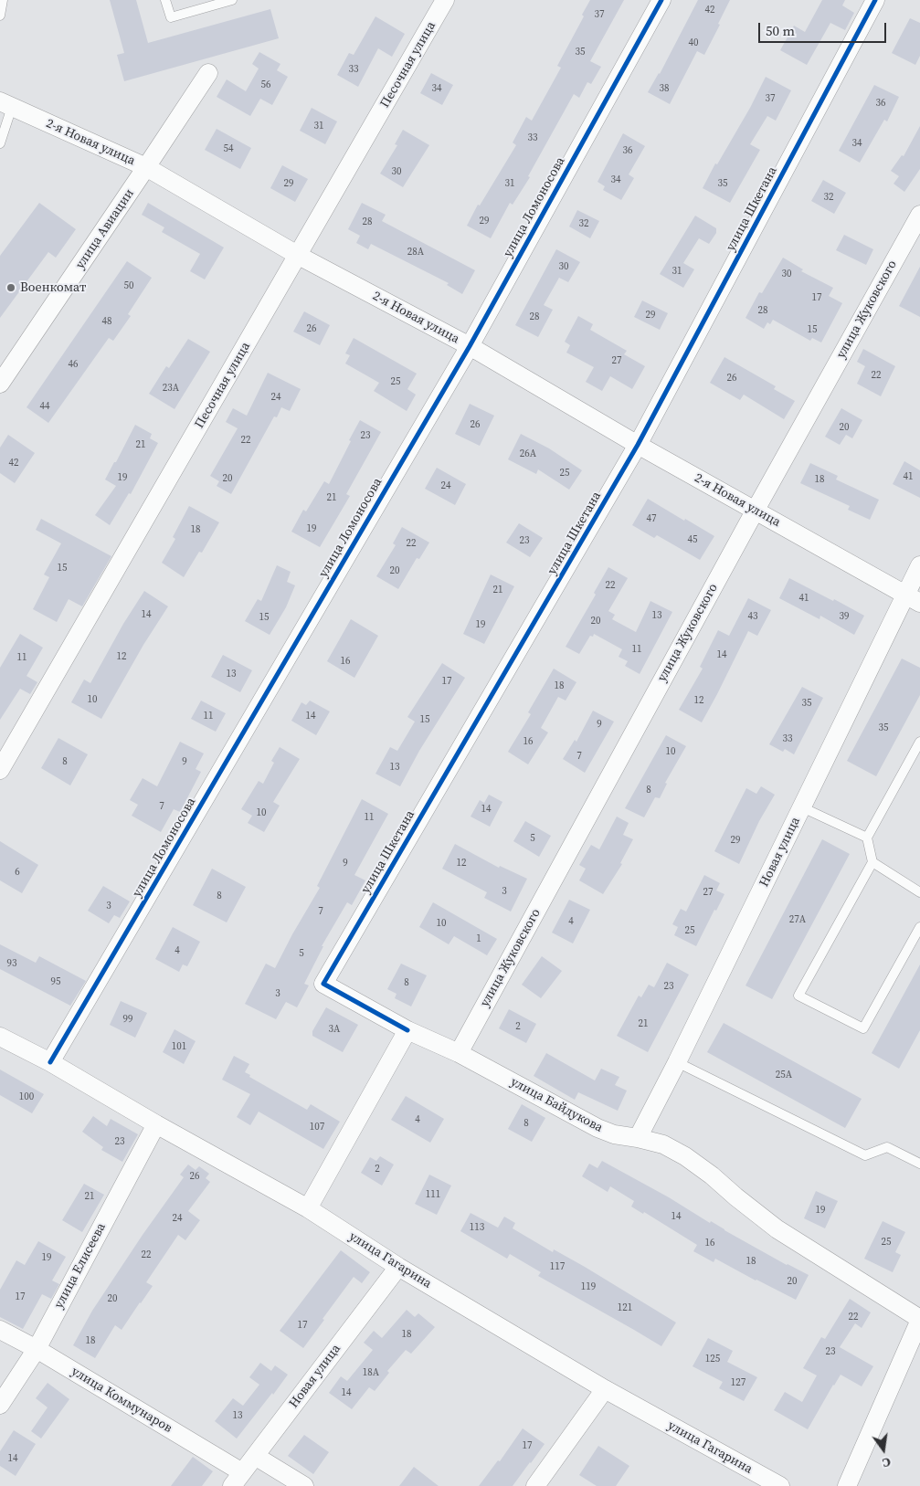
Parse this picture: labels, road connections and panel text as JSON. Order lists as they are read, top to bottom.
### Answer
{
  "streets": {
    "street": [
      "Песочная улица",
      "2-я Новая улица",
      "улица Ломоносова",
      "улица Шкетана",
      "улица Авиации",
      "улица Жуковского",
      "Новая улица",
      "улица Байдукова",
      "улица Гагарина",
      "улица Елисеева",
      "улица Коммунаров"
    ]
  },
  "crossings": [
    ["Песочная улица", "2-я Новая улица"],
    ["2-я Новая улица", "улица Ломоносова"],
    ["2-я Новая улица", "улица Шкетана"],
    ["2-я Новая улица", "улица Авиации"],
    ["2-я Новая улица", "улица Жуковского"],
    ["2-я Новая улица", "Новая улица"],
    ["улица Ломоносова", "улица Гагарина"],
    ["улица Шкетана", "улица Байдукова"],
    ["улица Жуковского", "улица Байдукова"],
    ["Новая улица", "улица Байдукова"],
    ["Новая улица", "улица Гагарина"],
    ["Новая улица", "улица Коммунаров"],
    ["улица Гагарина", "улица Елисеева"],
    ["улица Елисеева", "улица Коммунаров"]
  ],
  "places": ["Военкомат"],
  "house_numbers": [
    "42",
    "37",
    "40",
    "35",
    "33",
    "56",
    "34",
    "38",
    "37",
    "36",
    "31",
    "33",
    "34",
    "54",
    "36",
    "30",
    "34",
    "29",
    "31",
    "35",
    "32",
    "29",
    "28",
    "32",
    "28А",
    "30",
    "31",
    "30",
    "50",
    "17",
    "28",
    "29",
    "28",
    "48",
    "26",
    "15",
    "27",
    "46",
    "22",
    "26",
    "25",
    "23А",
    "24",
    "44",
    "26",
    "20",
    "23",
    "22",
    "21",
    "26А",
    "42",
    "25",
    "41",
    "19",
    "20",
    "18",
    "24",
    "21",
    "47",
    "19",
    "18",
    "45",
    "23",
    "22",
    "15",
    "20",
    "22",
    "21",
    "41",
    "14",
    "13",
    "43",
    "39",
    "15",
    "20",
    "19",
    "11",
    "14",
    "12",
    "11",
    "16",
    "13",
    "17",
    "18",
    "10",
    "12",
    "35",
    "11",
    "14",
    "15",
    "9",
    "35",
    "33",
    "16",
    "10",
    "7",
    "8",
    "9",
    "13",
    "8",
    "7",
    "14",
    "10",
    "11",
    "5",
    "29",
    "9",
    "12",
    "6",
    "3",
    "27",
    "8",
    "3",
    "7",
    "27А",
    "4",
    "10",
    "25",
    "1",
    "4",
    "5",
    "93",
    "95",
    "8",
    "23",
    "3",
    "99",
    "21",
    "2",
    "3А",
    "101",
    "25А",
    "100",
    "4",
    "8",
    "107",
    "23",
    "2",
    "26",
    "111",
    "21",
    "19",
    "14",
    "24",
    "113",
    "25",
    "16",
    "22",
    "19",
    "18",
    "117",
    "20",
    "119",
    "17",
    "20",
    "121",
    "22",
    "17",
    "18",
    "18",
    "23",
    "125",
    "18А",
    "127",
    "14",
    "13",
    "17",
    "14"
  ],
  "scale_bar": "50 m",
  "north": "bottom"
}
